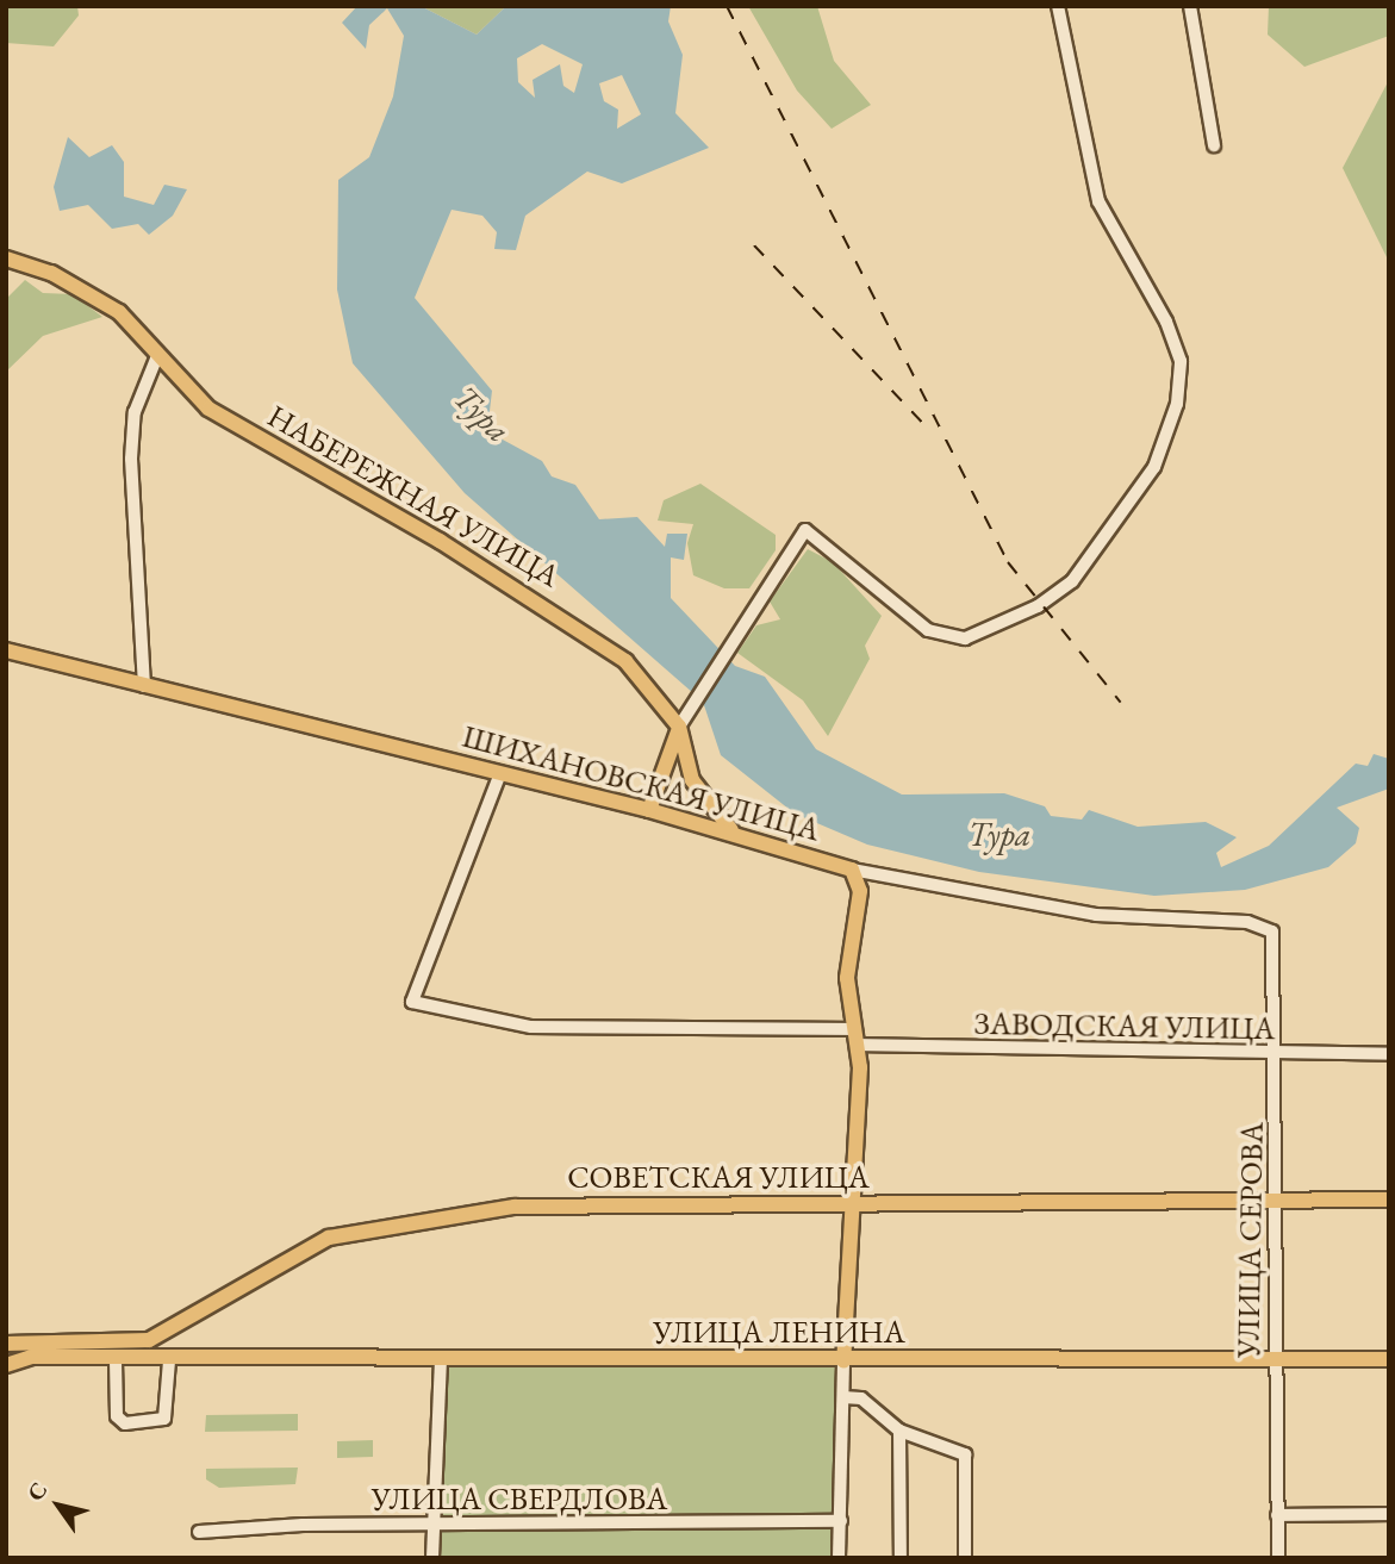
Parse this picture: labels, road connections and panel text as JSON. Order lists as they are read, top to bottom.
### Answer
{
  "streets": {
    "main road": [
      "НАБЕРЕЖНАЯ УЛИЦА",
      "ШИХАНОВСКАЯ УЛИЦА",
      "СОВЕТСКАЯ УЛИЦА",
      "УЛИЦА ЛЕНИНА"
    ],
    "street": ["ЗАВОДСКАЯ УЛИЦА", "УЛИЦА СЕРОВА", "УЛИЦА СВЕРДЛОВА"]
  },
  "crossings": [
    ["НАБЕРЕЖНАЯ УЛИЦА", "ШИХАНОВСКАЯ УЛИЦА"],
    ["ШИХАНОВСКАЯ УЛИЦА", "ЗАВОДСКАЯ УЛИЦА"],
    ["ШИХАНОВСКАЯ УЛИЦА", "УЛИЦА СЕРОВА"],
    ["ЗАВОДСКАЯ УЛИЦА", "УЛИЦА СЕРОВА"],
    ["СОВЕТСКАЯ УЛИЦА", "УЛИЦА СЕРОВА"],
    ["УЛИЦА СЕРОВА", "УЛИЦА ЛЕНИНА"]
  ],
  "water": ["Тура"],
  "north": "top left"
}
